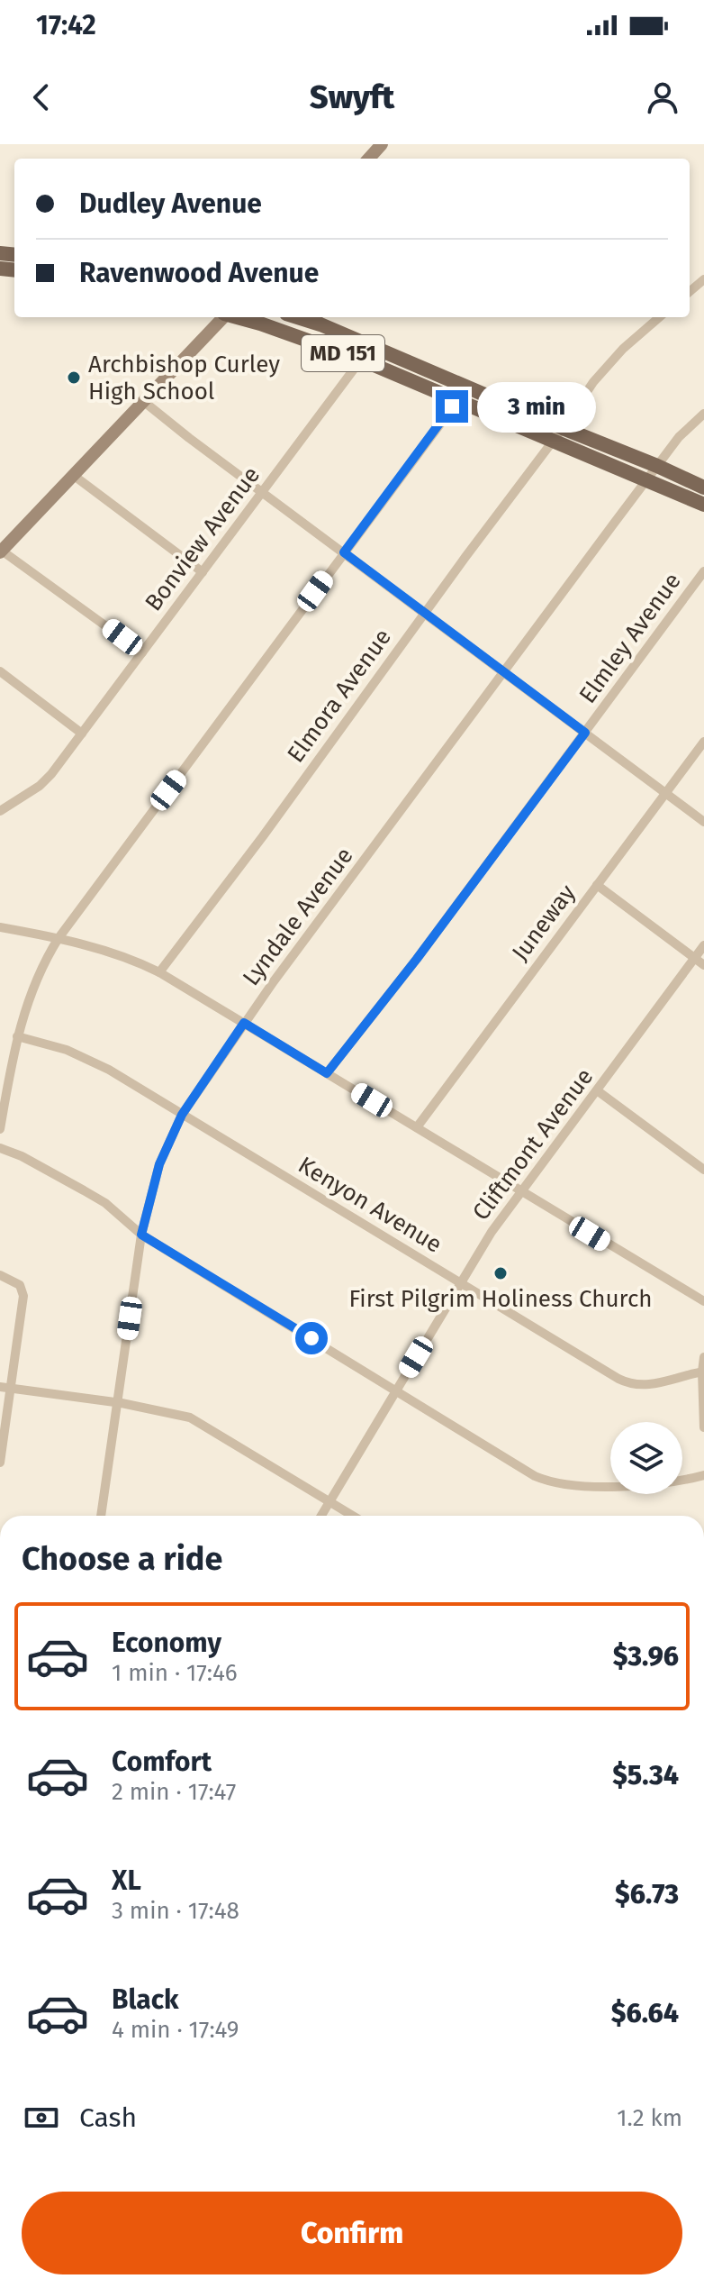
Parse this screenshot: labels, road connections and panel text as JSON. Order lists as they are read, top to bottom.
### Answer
{
  "streets": {
    "main road": ["MD 151"],
    "street": [
      "Bonview Avenue",
      "Elmley Avenue",
      "Elmora Avenue",
      "Lyndale Avenue",
      "Juneway",
      "Cliftmont Avenue",
      "Kenyon Avenue"
    ]
  },
  "crossings": [
    ["MD 151", "Bonview Avenue"],
    ["MD 151", "Elmora Avenue"],
    ["MD 151", "Lyndale Avenue"],
    ["Lyndale Avenue", "Kenyon Avenue"],
    ["Cliftmont Avenue", "Kenyon Avenue"]
  ],
  "places": ["Archbishop Curley High School", "First Pilgrim Holiness Church"],
  "page": {
    "status": "17:42",
    "header": "Swyft",
    "banner": ["Dudley Avenue", "Ravenwood Avenue"],
    "bubble": "3 min",
    "heading": "Choose a ride",
    "list": [
      {
        "name": "Economy",
        "note": "1 min · 17:46",
        "value": "$3.96"
      },
      {
        "name": "Comfort",
        "note": "2 min · 17:47",
        "value": "$5.34"
      },
      {
        "name": "XL",
        "note": "3 min · 17:48",
        "value": "$6.73"
      },
      {
        "name": "Black",
        "note": "4 min · 17:49",
        "value": "$6.64"
      }
    ],
    "pay": ["Cash", "1.2 km"],
    "buttons": "Confirm"
  }
}
